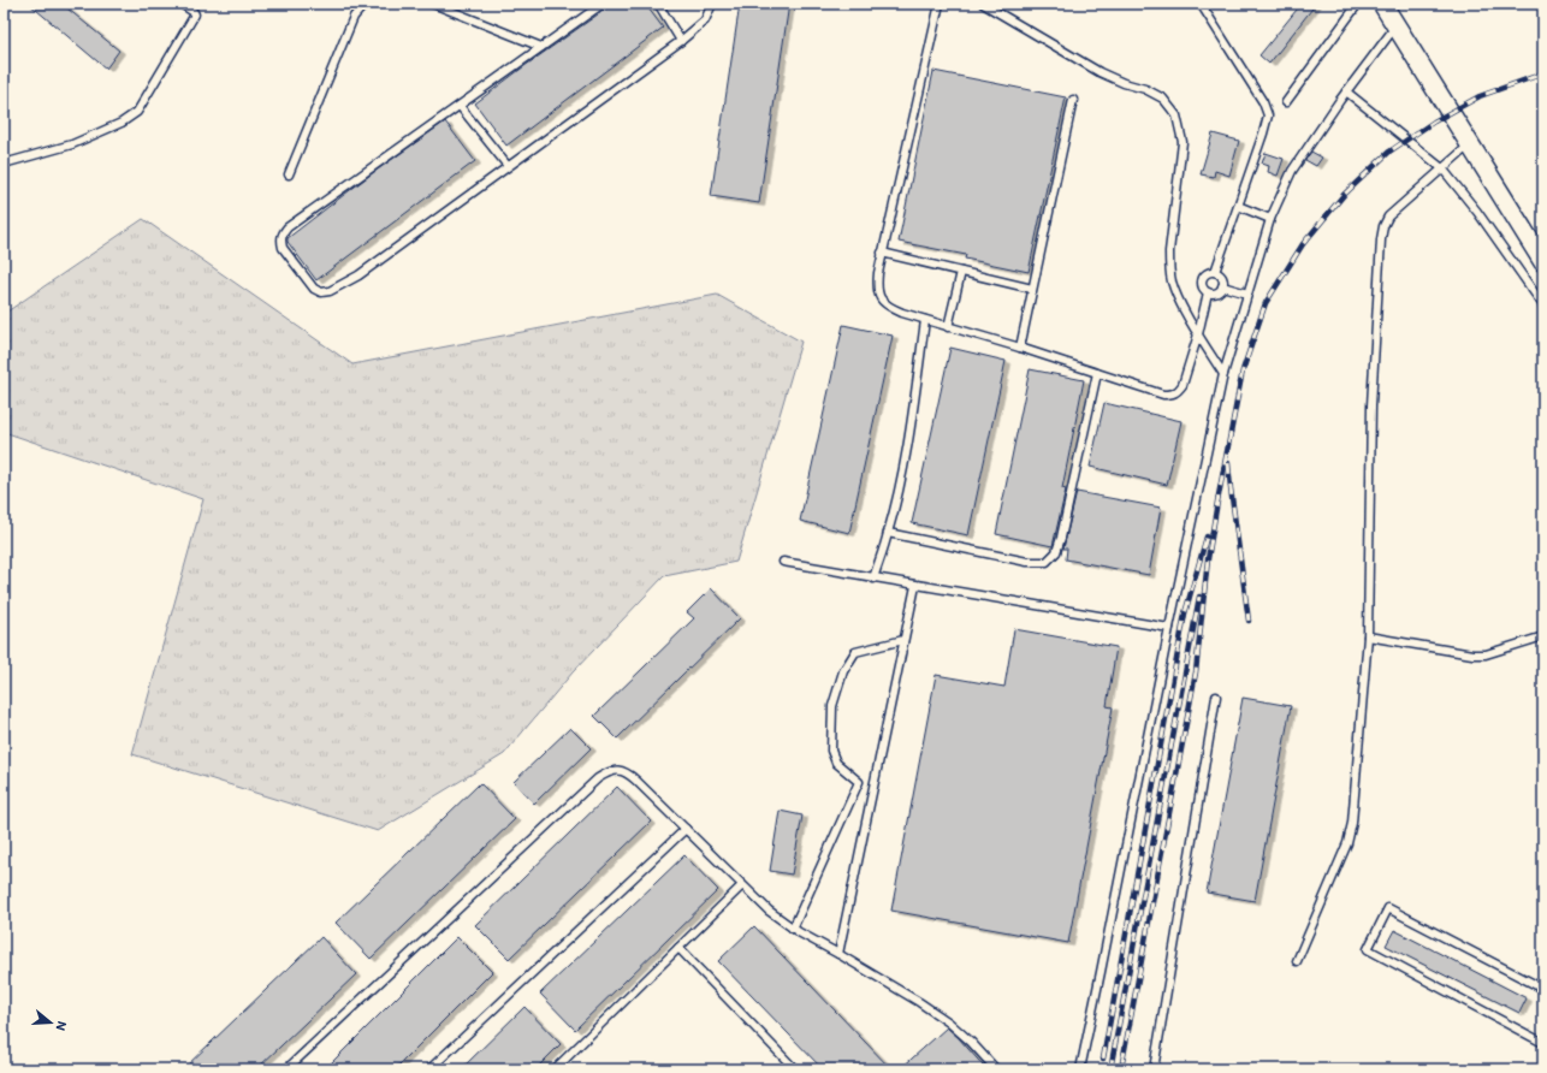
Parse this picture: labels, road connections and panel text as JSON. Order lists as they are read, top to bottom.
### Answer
{
  "north": "right"
}
